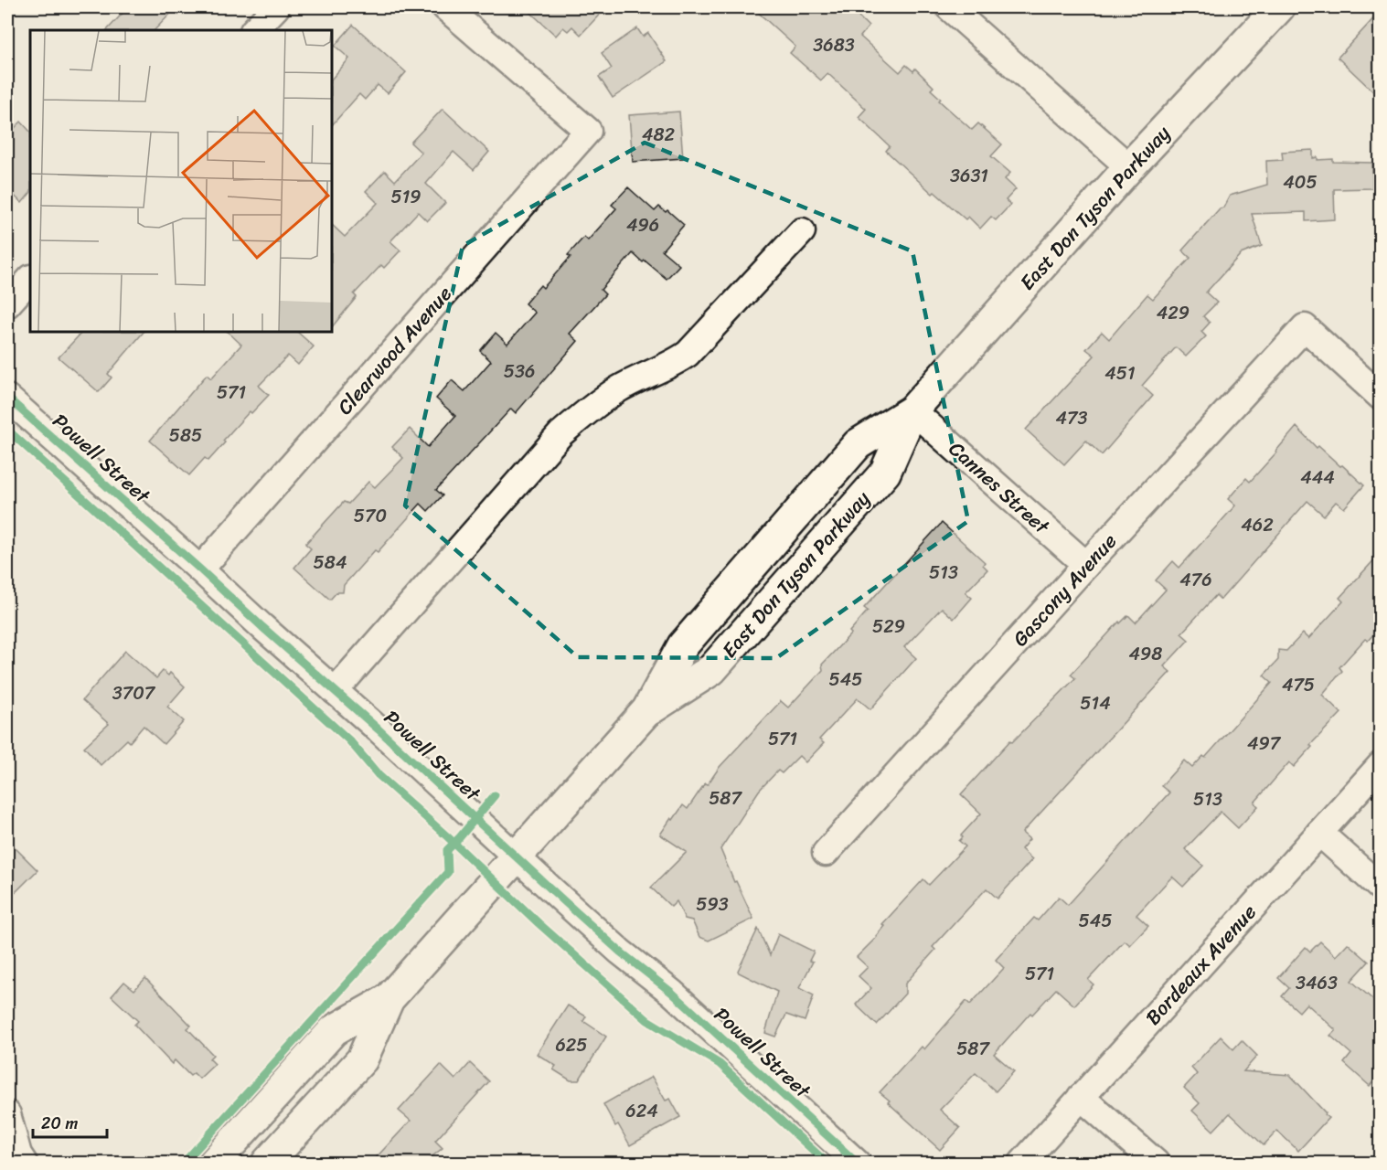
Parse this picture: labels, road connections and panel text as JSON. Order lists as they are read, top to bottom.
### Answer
{
  "streets": {
    "main road": ["East Don Tyson Parkway"],
    "street": [
      "Clearwood Avenue",
      "Powell Street",
      "Cannes Street",
      "Gascony Avenue",
      "Bordeaux Avenue"
    ]
  },
  "crossings": [
    ["East Don Tyson Parkway", "Powell Street"],
    ["East Don Tyson Parkway", "Cannes Street"],
    ["Clearwood Avenue", "Powell Street"],
    ["Cannes Street", "Gascony Avenue"]
  ],
  "house_numbers": [
    "3683",
    "482",
    "3631",
    "405",
    "519",
    "496",
    "429",
    "536",
    "451",
    "571",
    "473",
    "585",
    "444",
    "570",
    "462",
    "584",
    "513",
    "476",
    "529",
    "498",
    "545",
    "475",
    "3707",
    "514",
    "571",
    "497",
    "587",
    "513",
    "593",
    "545",
    "571",
    "3463",
    "625",
    "587",
    "624"
  ],
  "scale_bar": "20 m"
}
